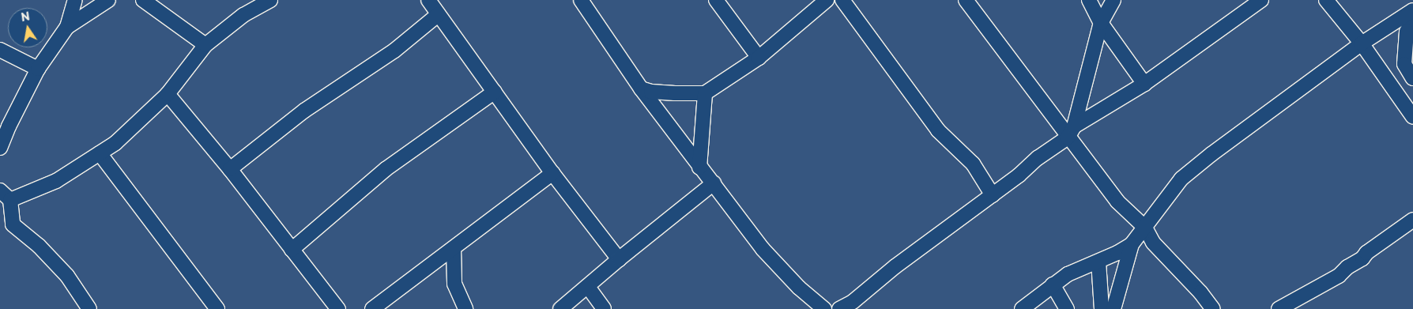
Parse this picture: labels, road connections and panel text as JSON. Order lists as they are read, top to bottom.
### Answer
{
  "north": "top"
}
